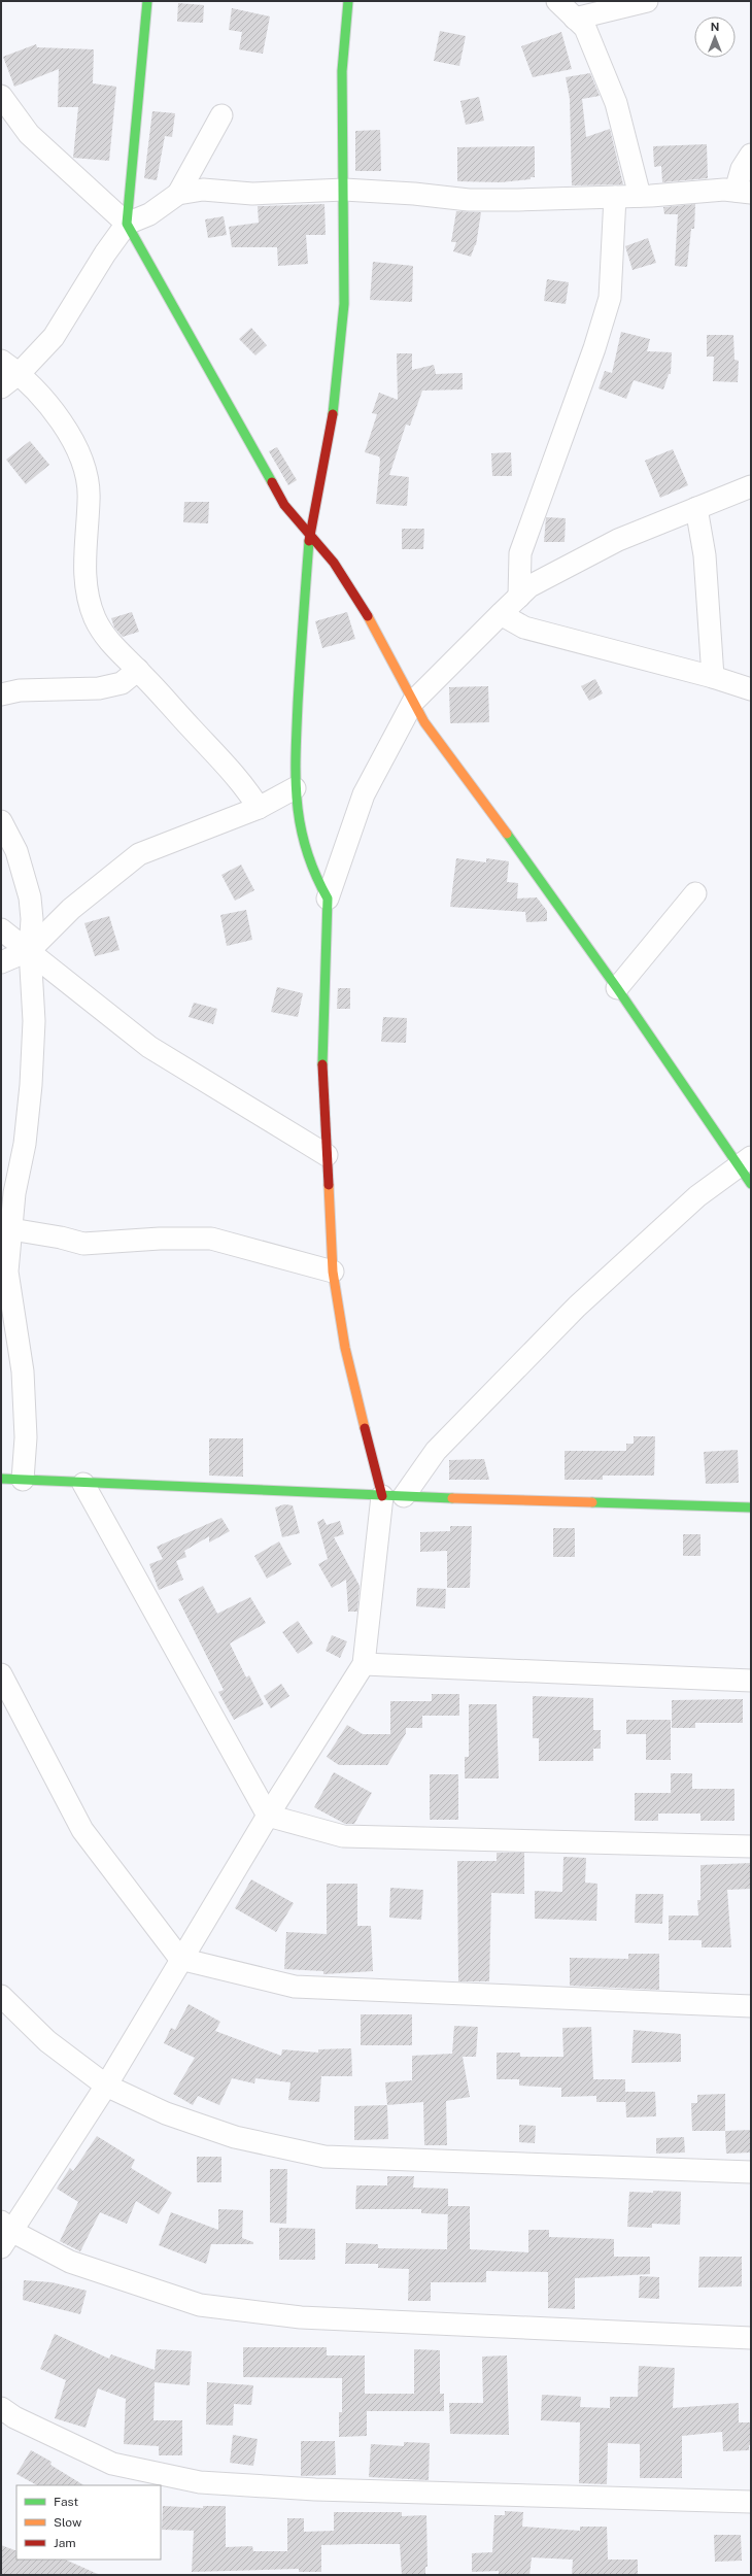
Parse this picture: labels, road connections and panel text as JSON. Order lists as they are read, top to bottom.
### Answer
{
  "legend": ["Fast", "Slow", "Jam"],
  "north": "top"
}
